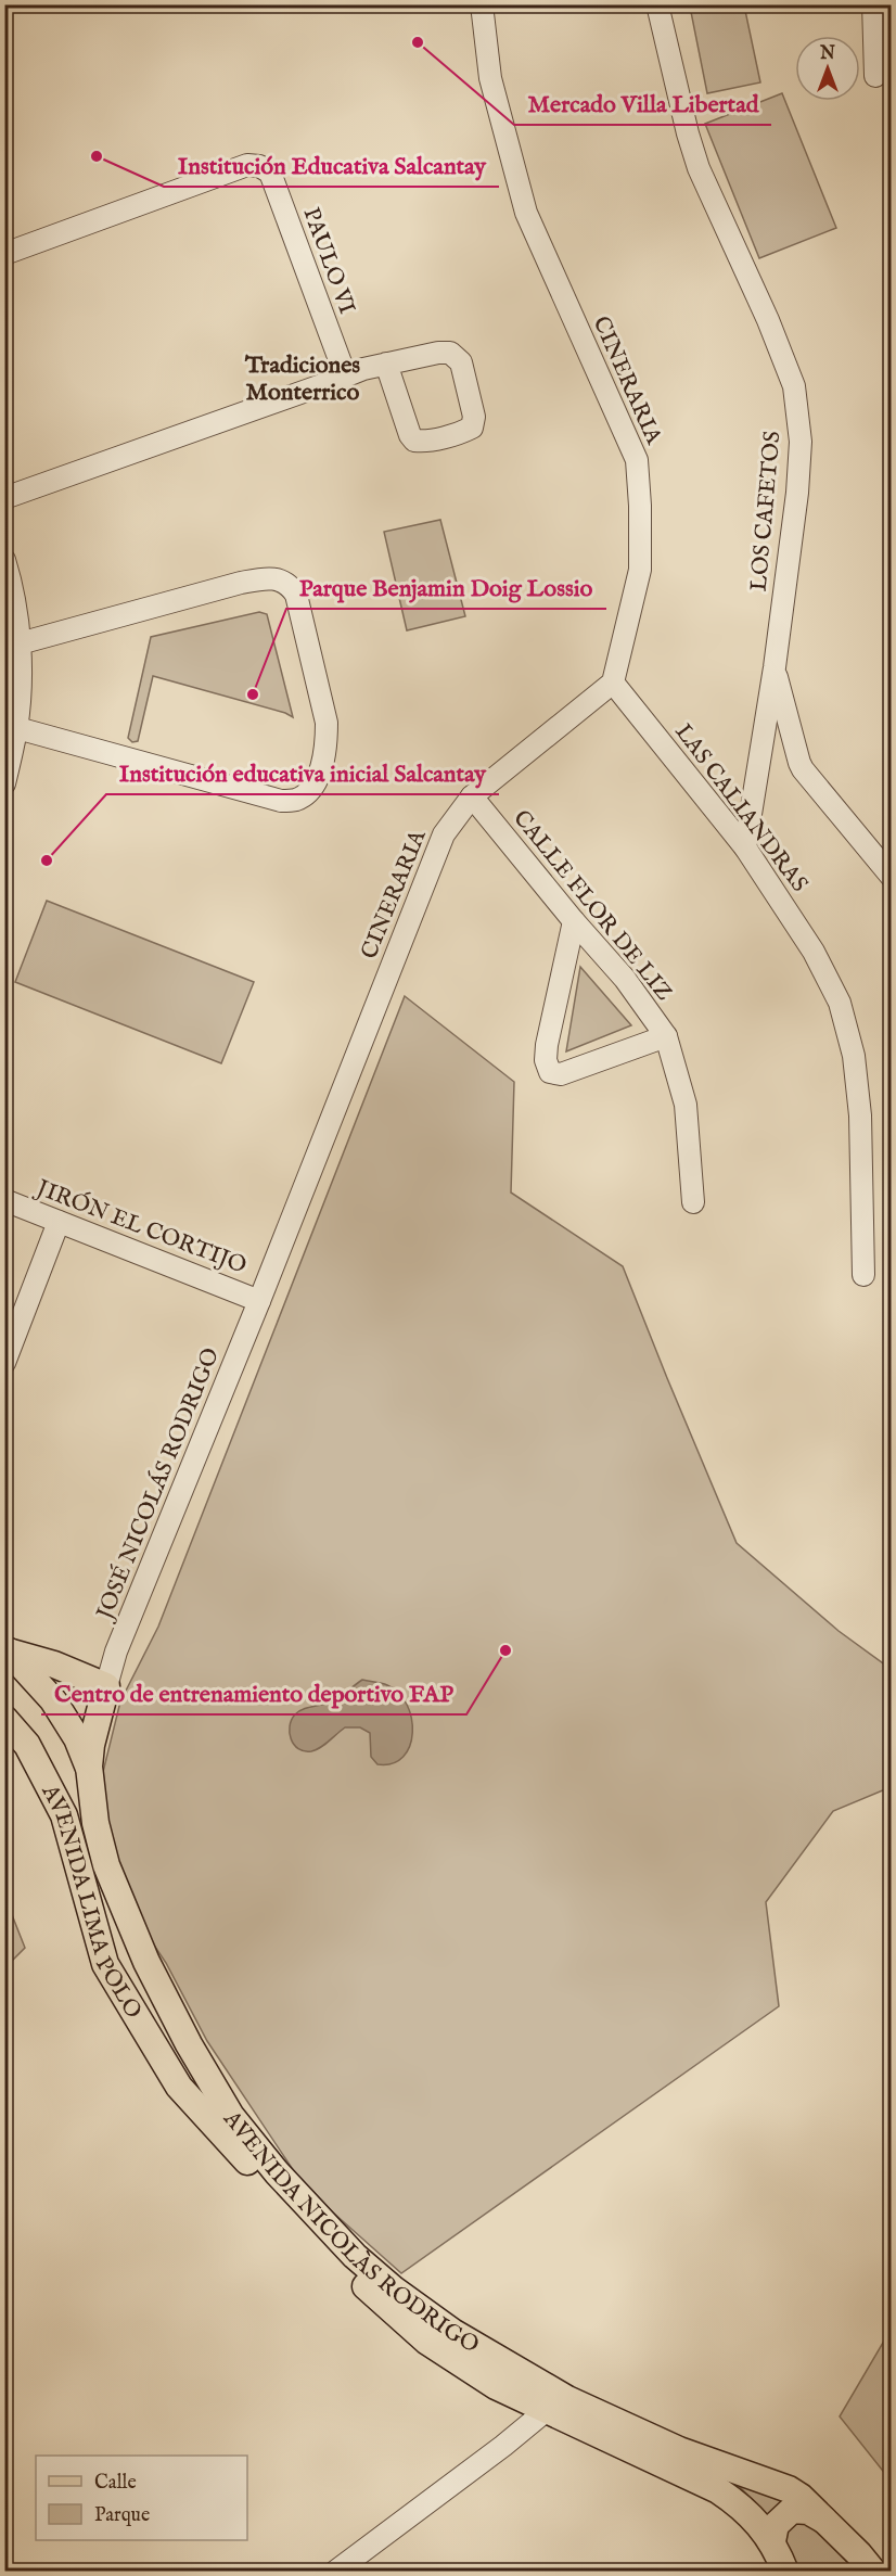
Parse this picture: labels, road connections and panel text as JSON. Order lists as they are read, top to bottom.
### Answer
{
  "streets": {
    "main road": ["AVENIDA LIMA POLO", "AVENIDA NICOLÀS RODRIGO"],
    "street": [
      "PAULO VI",
      "CINERARIA",
      "LOS CAFETOS",
      "LAS CALIANDRAS",
      "CALLE FLOR DE LIZ",
      "JIRÓN EL CORTIJO",
      "JOSÉ NICOLÁS RODRIGO"
    ]
  },
  "crossings": [
    ["CINERARIA", "LAS CALIANDRAS"],
    ["CINERARIA", "CALLE FLOR DE LIZ"],
    ["CINERARIA", "JIRÓN EL CORTIJO"],
    ["CINERARIA", "JOSÉ NICOLÁS RODRIGO"],
    ["LOS CAFETOS", "LAS CALIANDRAS"],
    ["JIRÓN EL CORTIJO", "JOSÉ NICOLÁS RODRIGO"],
    ["JOSÉ NICOLÁS RODRIGO", "AVENIDA LIMA POLO"],
    ["JOSÉ NICOLÁS RODRIGO", "AVENIDA NICOLÀS RODRIGO"],
    ["AVENIDA LIMA POLO", "AVENIDA NICOLÀS RODRIGO"]
  ],
  "districts": ["Tradiciones Monterrico"],
  "places": [
    "Mercado Villa Libertad",
    "Institución Educativa Salcantay",
    "Parque Benjamin Doig Lossio",
    "Institución educativa inicial Salcantay",
    "Centro de entrenamiento deportivo FAP"
  ],
  "legend": ["Calle", "Parque"],
  "north": "top"
}
